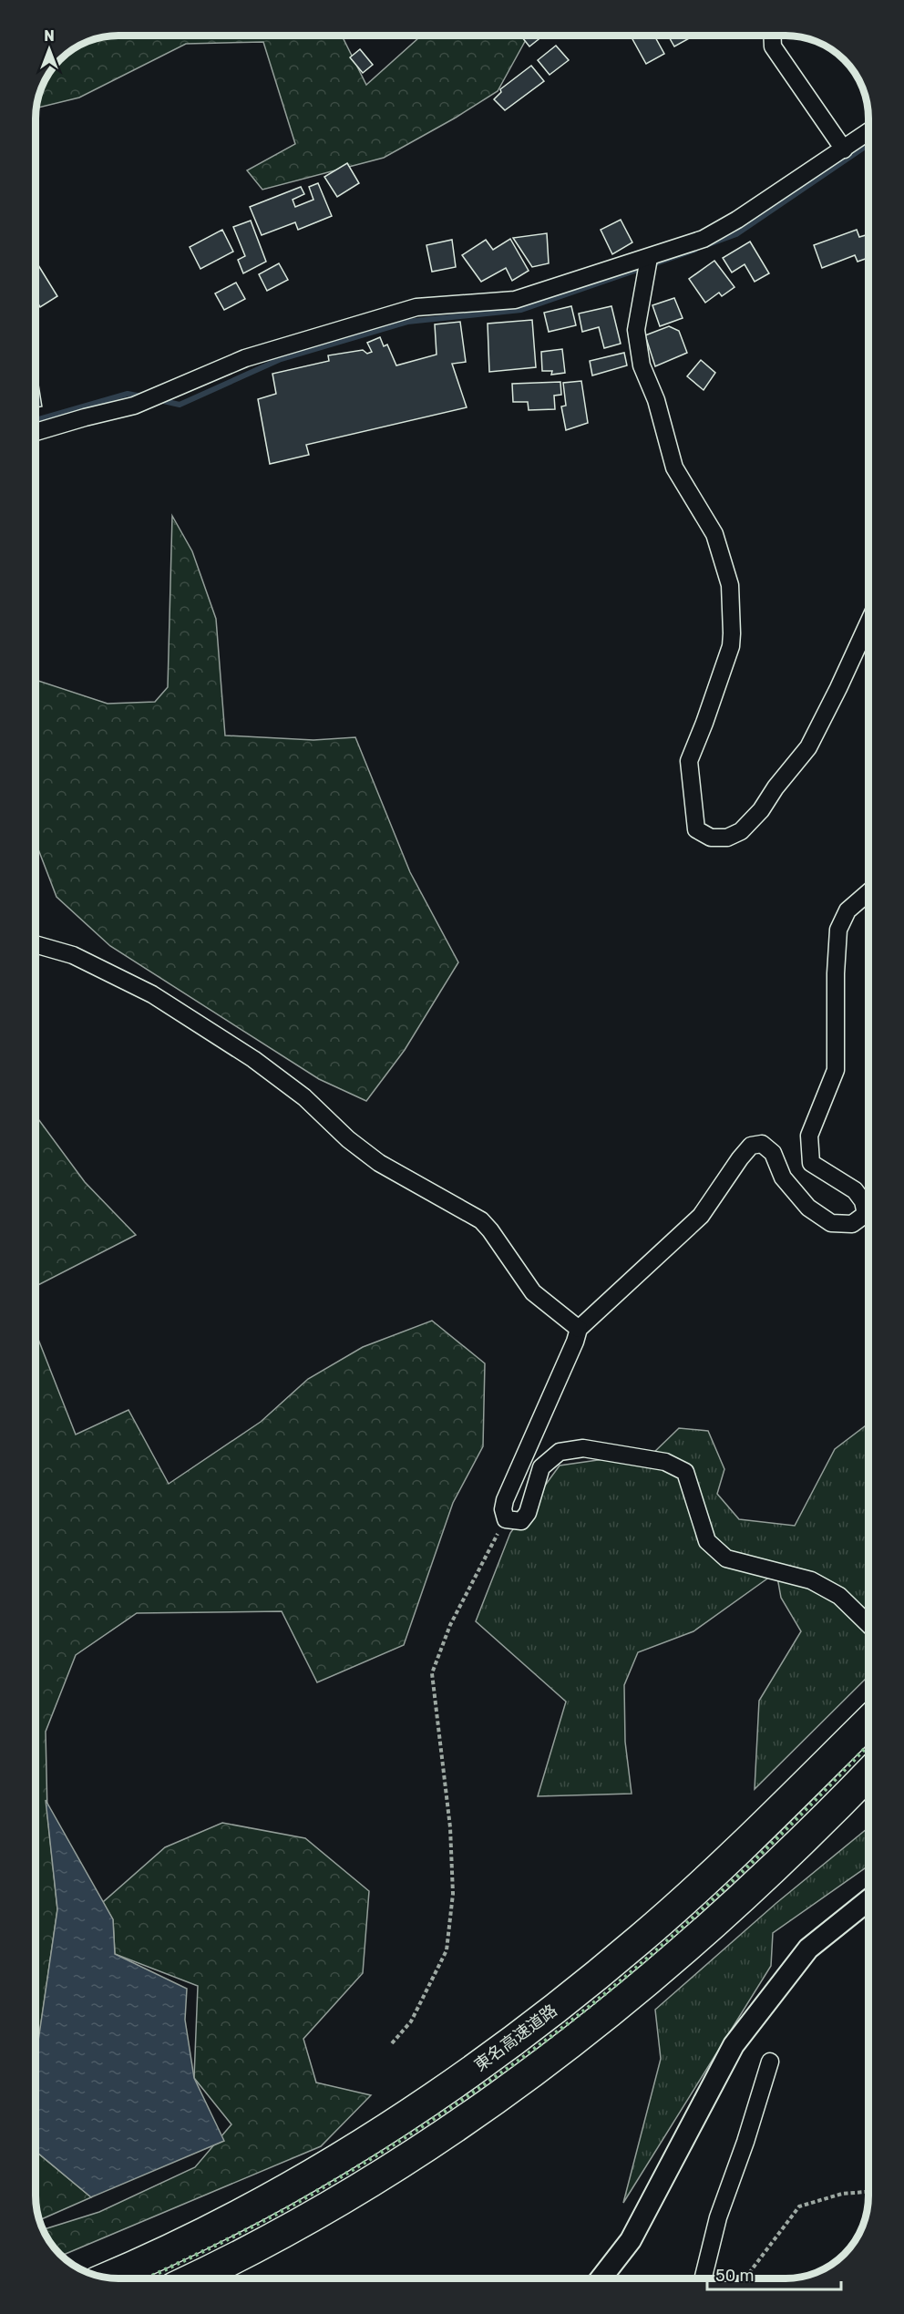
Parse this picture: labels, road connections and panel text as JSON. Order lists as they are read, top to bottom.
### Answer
{
  "streets": {
    "highway": ["東名高速道路"]
  },
  "scale_bar": "50 m",
  "north": "top"
}
